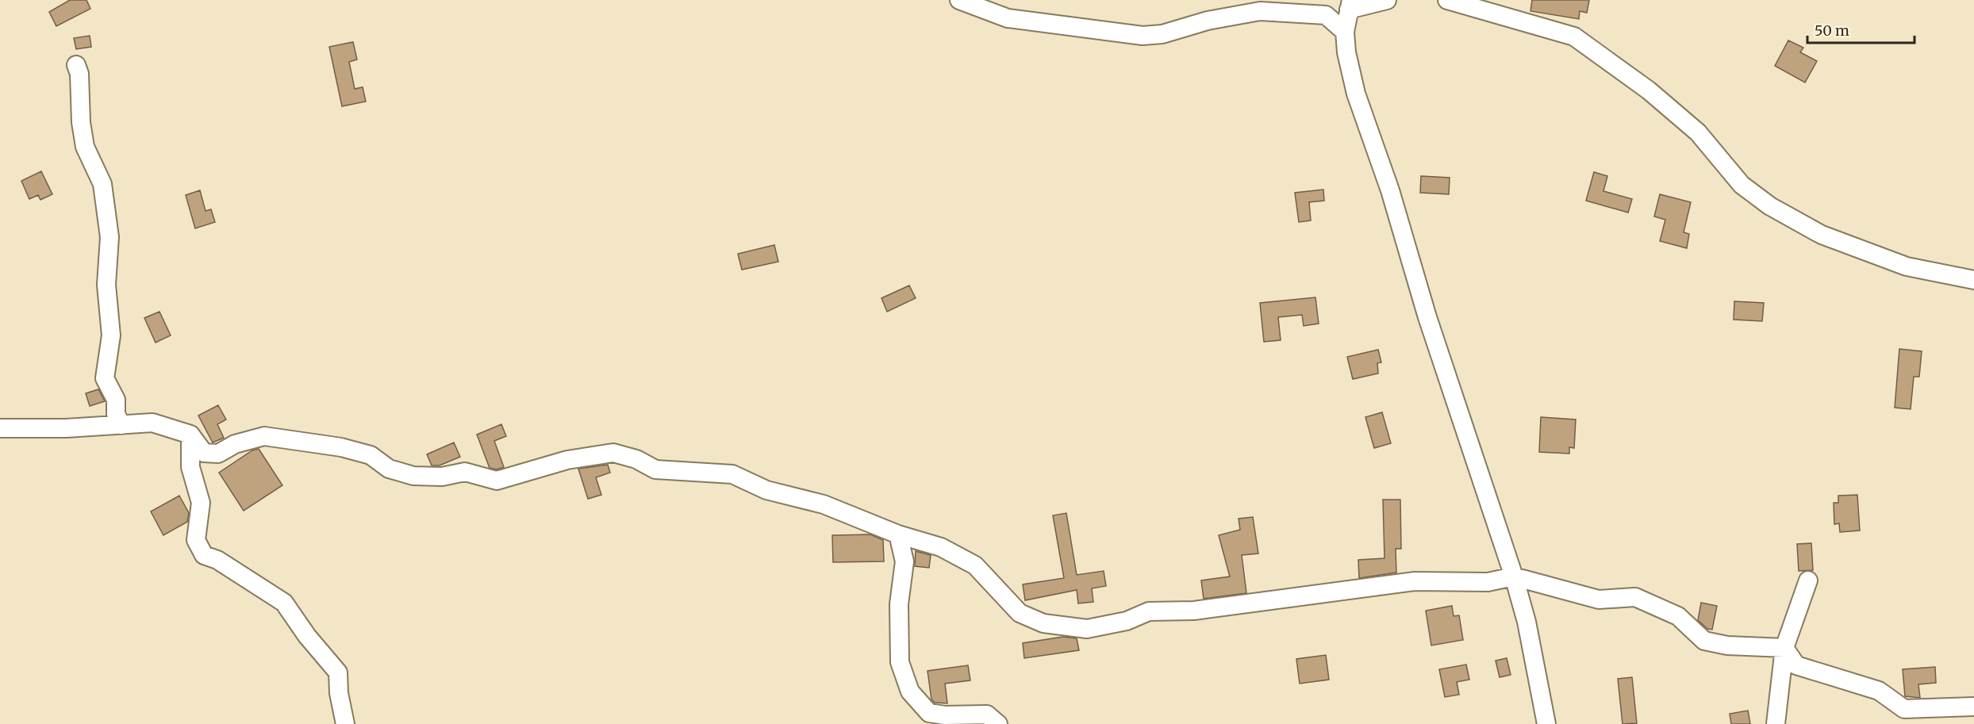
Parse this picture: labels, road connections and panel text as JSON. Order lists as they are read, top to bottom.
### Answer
{
  "scale_bar": "50 m"
}
